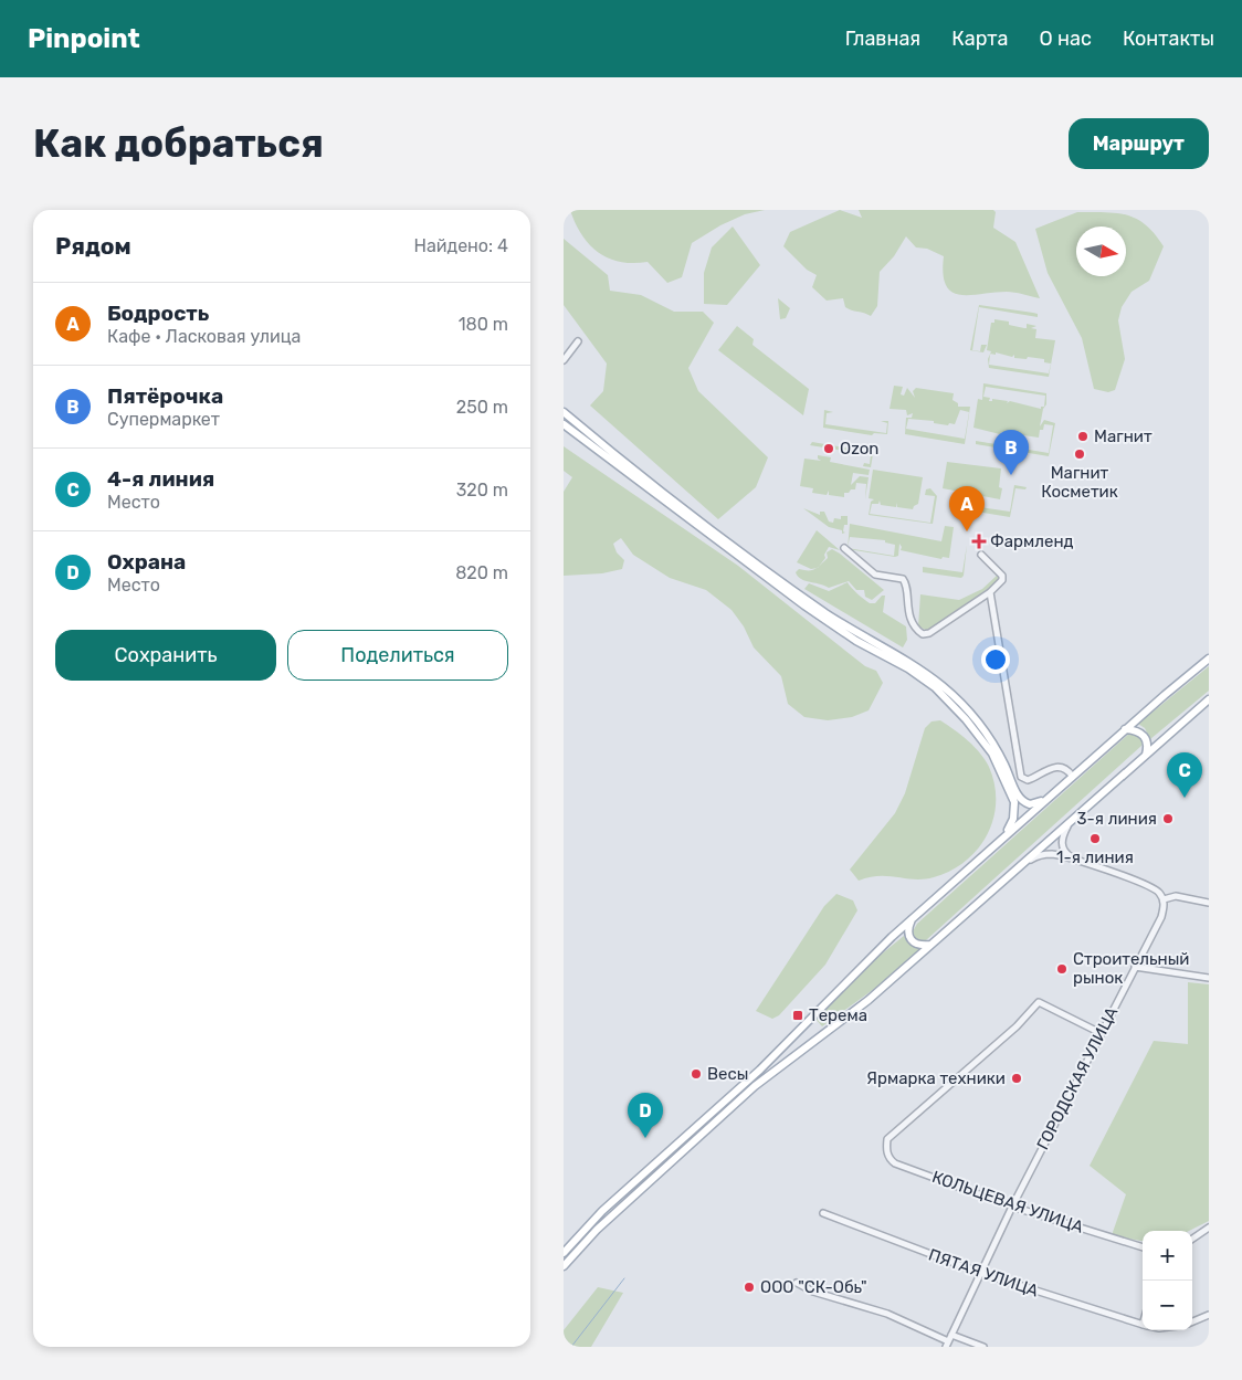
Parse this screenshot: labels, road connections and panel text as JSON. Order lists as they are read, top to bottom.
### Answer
{
  "streets": {
    "street": ["ГОРОДСКАЯ УЛИЦА", "КОЛЬЦЕВАЯ УЛИЦА", "ПЯТАЯ УЛИЦА"]
  },
  "crossings": [
    ["ГОРОДСКАЯ УЛИЦА", "КОЛЬЦЕВАЯ УЛИЦА"],
    ["ГОРОДСКАЯ УЛИЦА", "ПЯТАЯ УЛИЦА"]
  ],
  "places": {
    "other": [
      "Магнит",
      "Ozon",
      "Магнит Косметик",
      "3-я линия",
      "1-я линия",
      "Строительный рынок",
      "Весы",
      "Ярмарка техники",
      "ООО \"СК-Обь\""
    ],
    "health": ["Фармленд"],
    "transit": ["Терема"]
  },
  "north": "right",
  "page": {
    "header": "Pinpoint",
    "nav": [
      "Главная",
      "Карта",
      "О нас",
      "Контакты"
    ],
    "buttons": [
      "Маршрут",
      ["Сохранить", "Поделиться"]
    ],
    "title": "Как добраться",
    "heading": ["Рядом", "Найдено: 4"],
    "list": [
      {
        "mark": "A",
        "name": "Бодрость",
        "note": "Кафе · Ласковая улица",
        "value": "180 m"
      },
      {
        "mark": "B",
        "name": "Пятёрочка",
        "note": "Супермаркет",
        "value": "250 m"
      },
      {
        "mark": "C",
        "name": "4-я линия",
        "note": "Место",
        "value": "320 m"
      },
      {
        "mark": "D",
        "name": "Охрана",
        "note": "Место",
        "value": "820 m"
      }
    ],
    "pins": [
      "B",
      "A",
      "C",
      "D"
    ],
    "map_buttons": ["+", "−"]
  }
}
